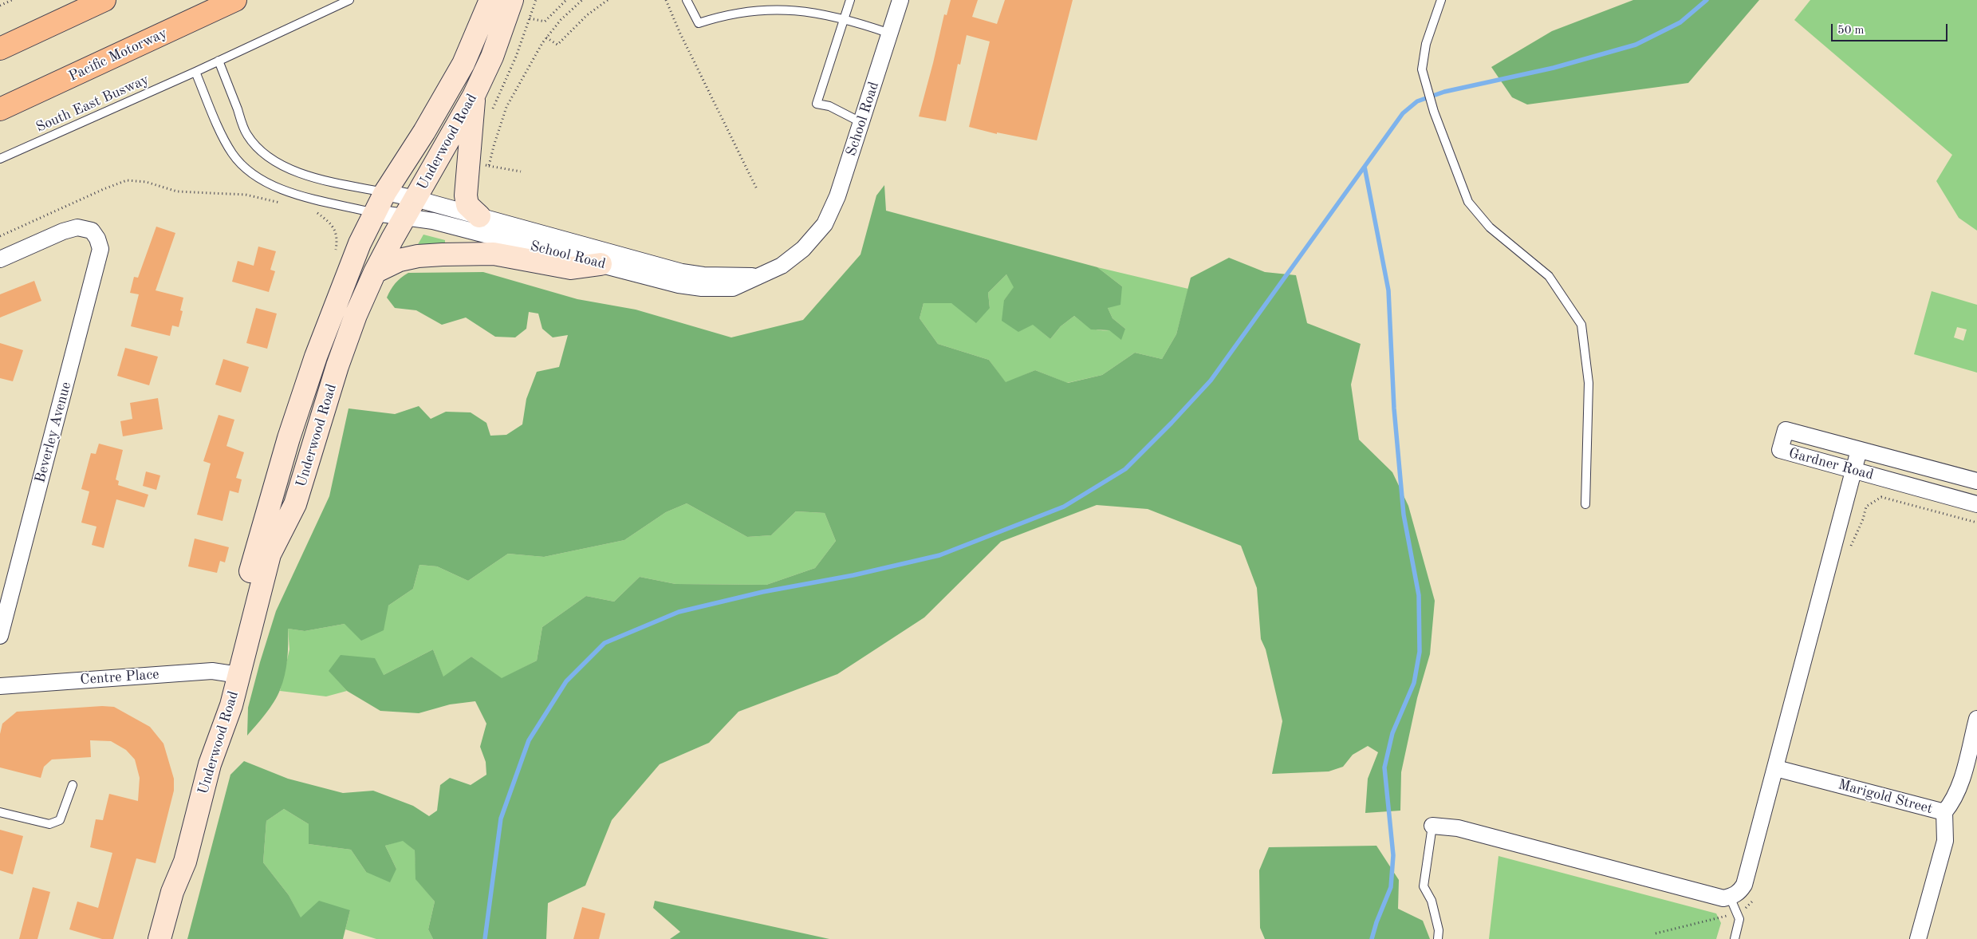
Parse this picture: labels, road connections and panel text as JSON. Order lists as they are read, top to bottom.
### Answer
{
  "streets": {
    "highway": ["Pacific Motorway"],
    "main road": ["Underwood Road"],
    "street": [
      "School Road",
      "Beverley Avenue",
      "Gardner Road",
      "Centre Place",
      "Marigold Street"
    ],
    "lane": ["South East Busway"]
  },
  "crossings": [
    ["School Road", "Underwood Road"],
    ["Underwood Road", "Centre Place"]
  ],
  "scale_bar": "50 m"
}
